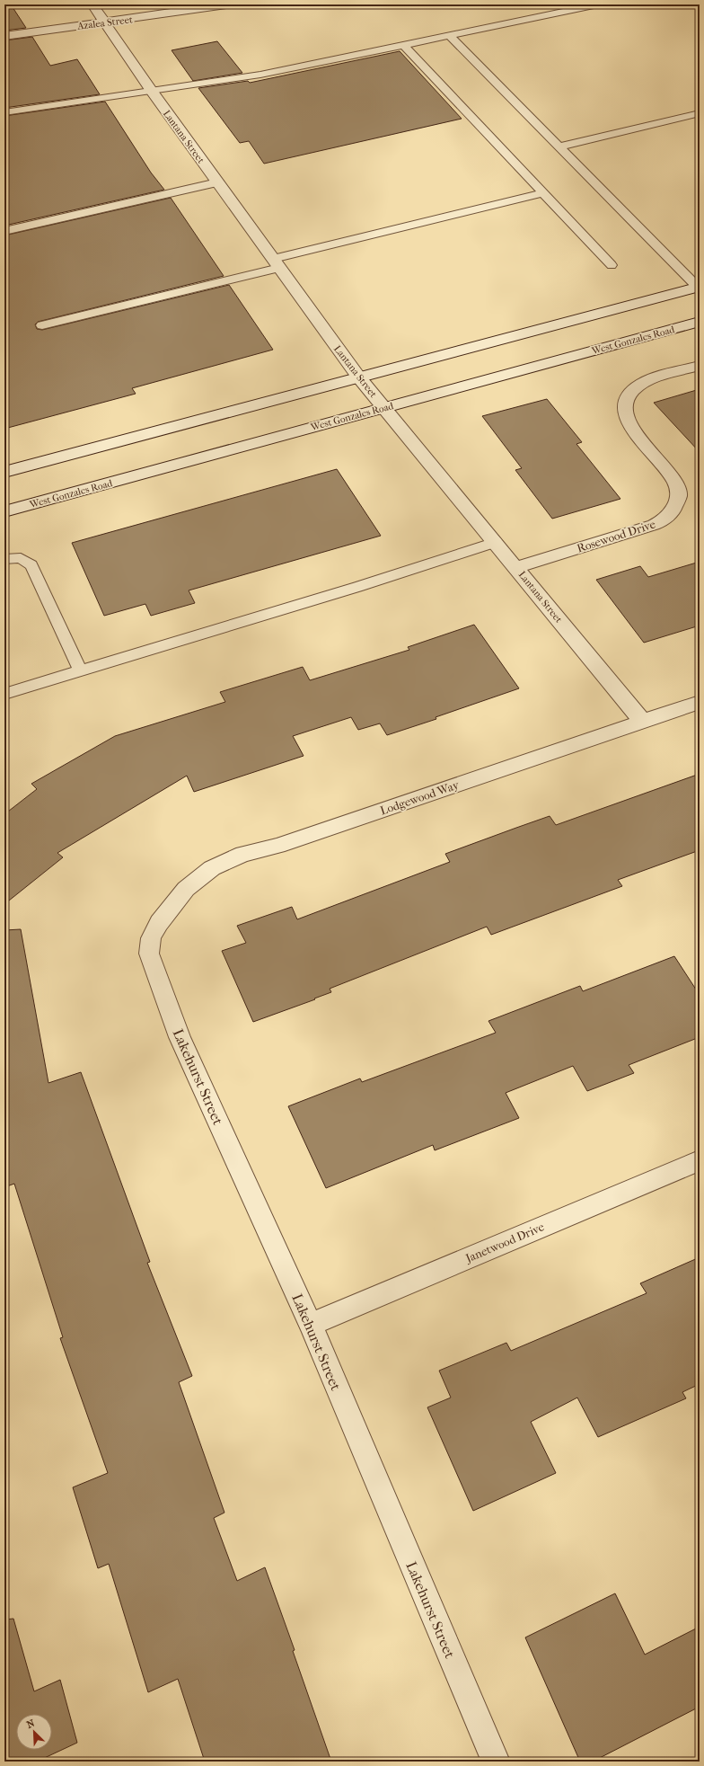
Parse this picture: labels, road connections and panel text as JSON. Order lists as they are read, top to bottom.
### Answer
{
  "streets": {
    "street": [
      "Azalea Street",
      "Lantana Street",
      "West Gonzales Road",
      "Rosewood Drive",
      "Lodgewood Way",
      "Lakehurst Street",
      "Janetwood Drive"
    ]
  },
  "crossings": [
    ["Azalea Street", "Lantana Street"],
    ["Lantana Street", "West Gonzales Road"],
    ["Lantana Street", "Rosewood Drive"],
    ["Lantana Street", "Lodgewood Way"],
    ["Lodgewood Way", "Lakehurst Street"],
    ["Lakehurst Street", "Janetwood Drive"]
  ],
  "north": "top left"
}
